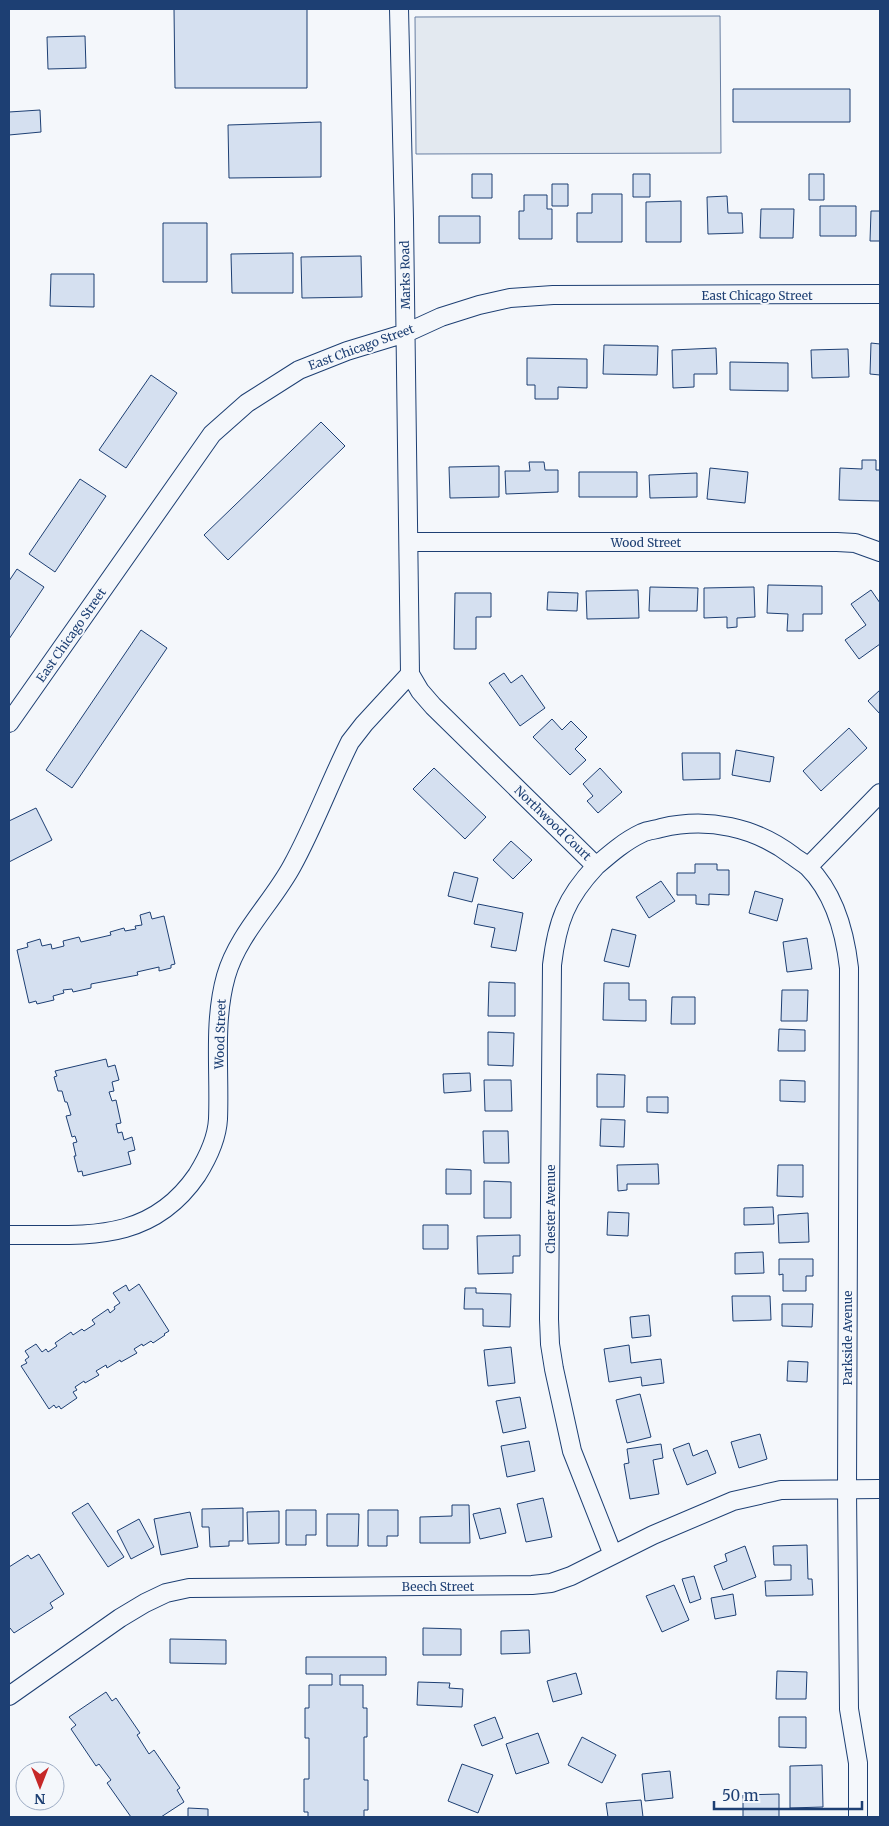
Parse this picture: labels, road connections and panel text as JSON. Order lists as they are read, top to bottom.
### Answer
{
  "streets": {
    "street": [
      "Marks Road",
      "East Chicago Street",
      "Wood Street",
      "Northwood Court",
      "Chester Avenue",
      "Parkside Avenue",
      "Beech Street"
    ]
  },
  "crossings": [
    ["Marks Road", "East Chicago Street"],
    ["Marks Road", "Wood Street"],
    ["Wood Street", "Northwood Court"],
    ["Northwood Court", "Chester Avenue"],
    ["Northwood Court", "Parkside Avenue"],
    ["Chester Avenue", "Beech Street"],
    ["Parkside Avenue", "Beech Street"]
  ],
  "scale_bar": "50 m",
  "north": "bottom"
}
